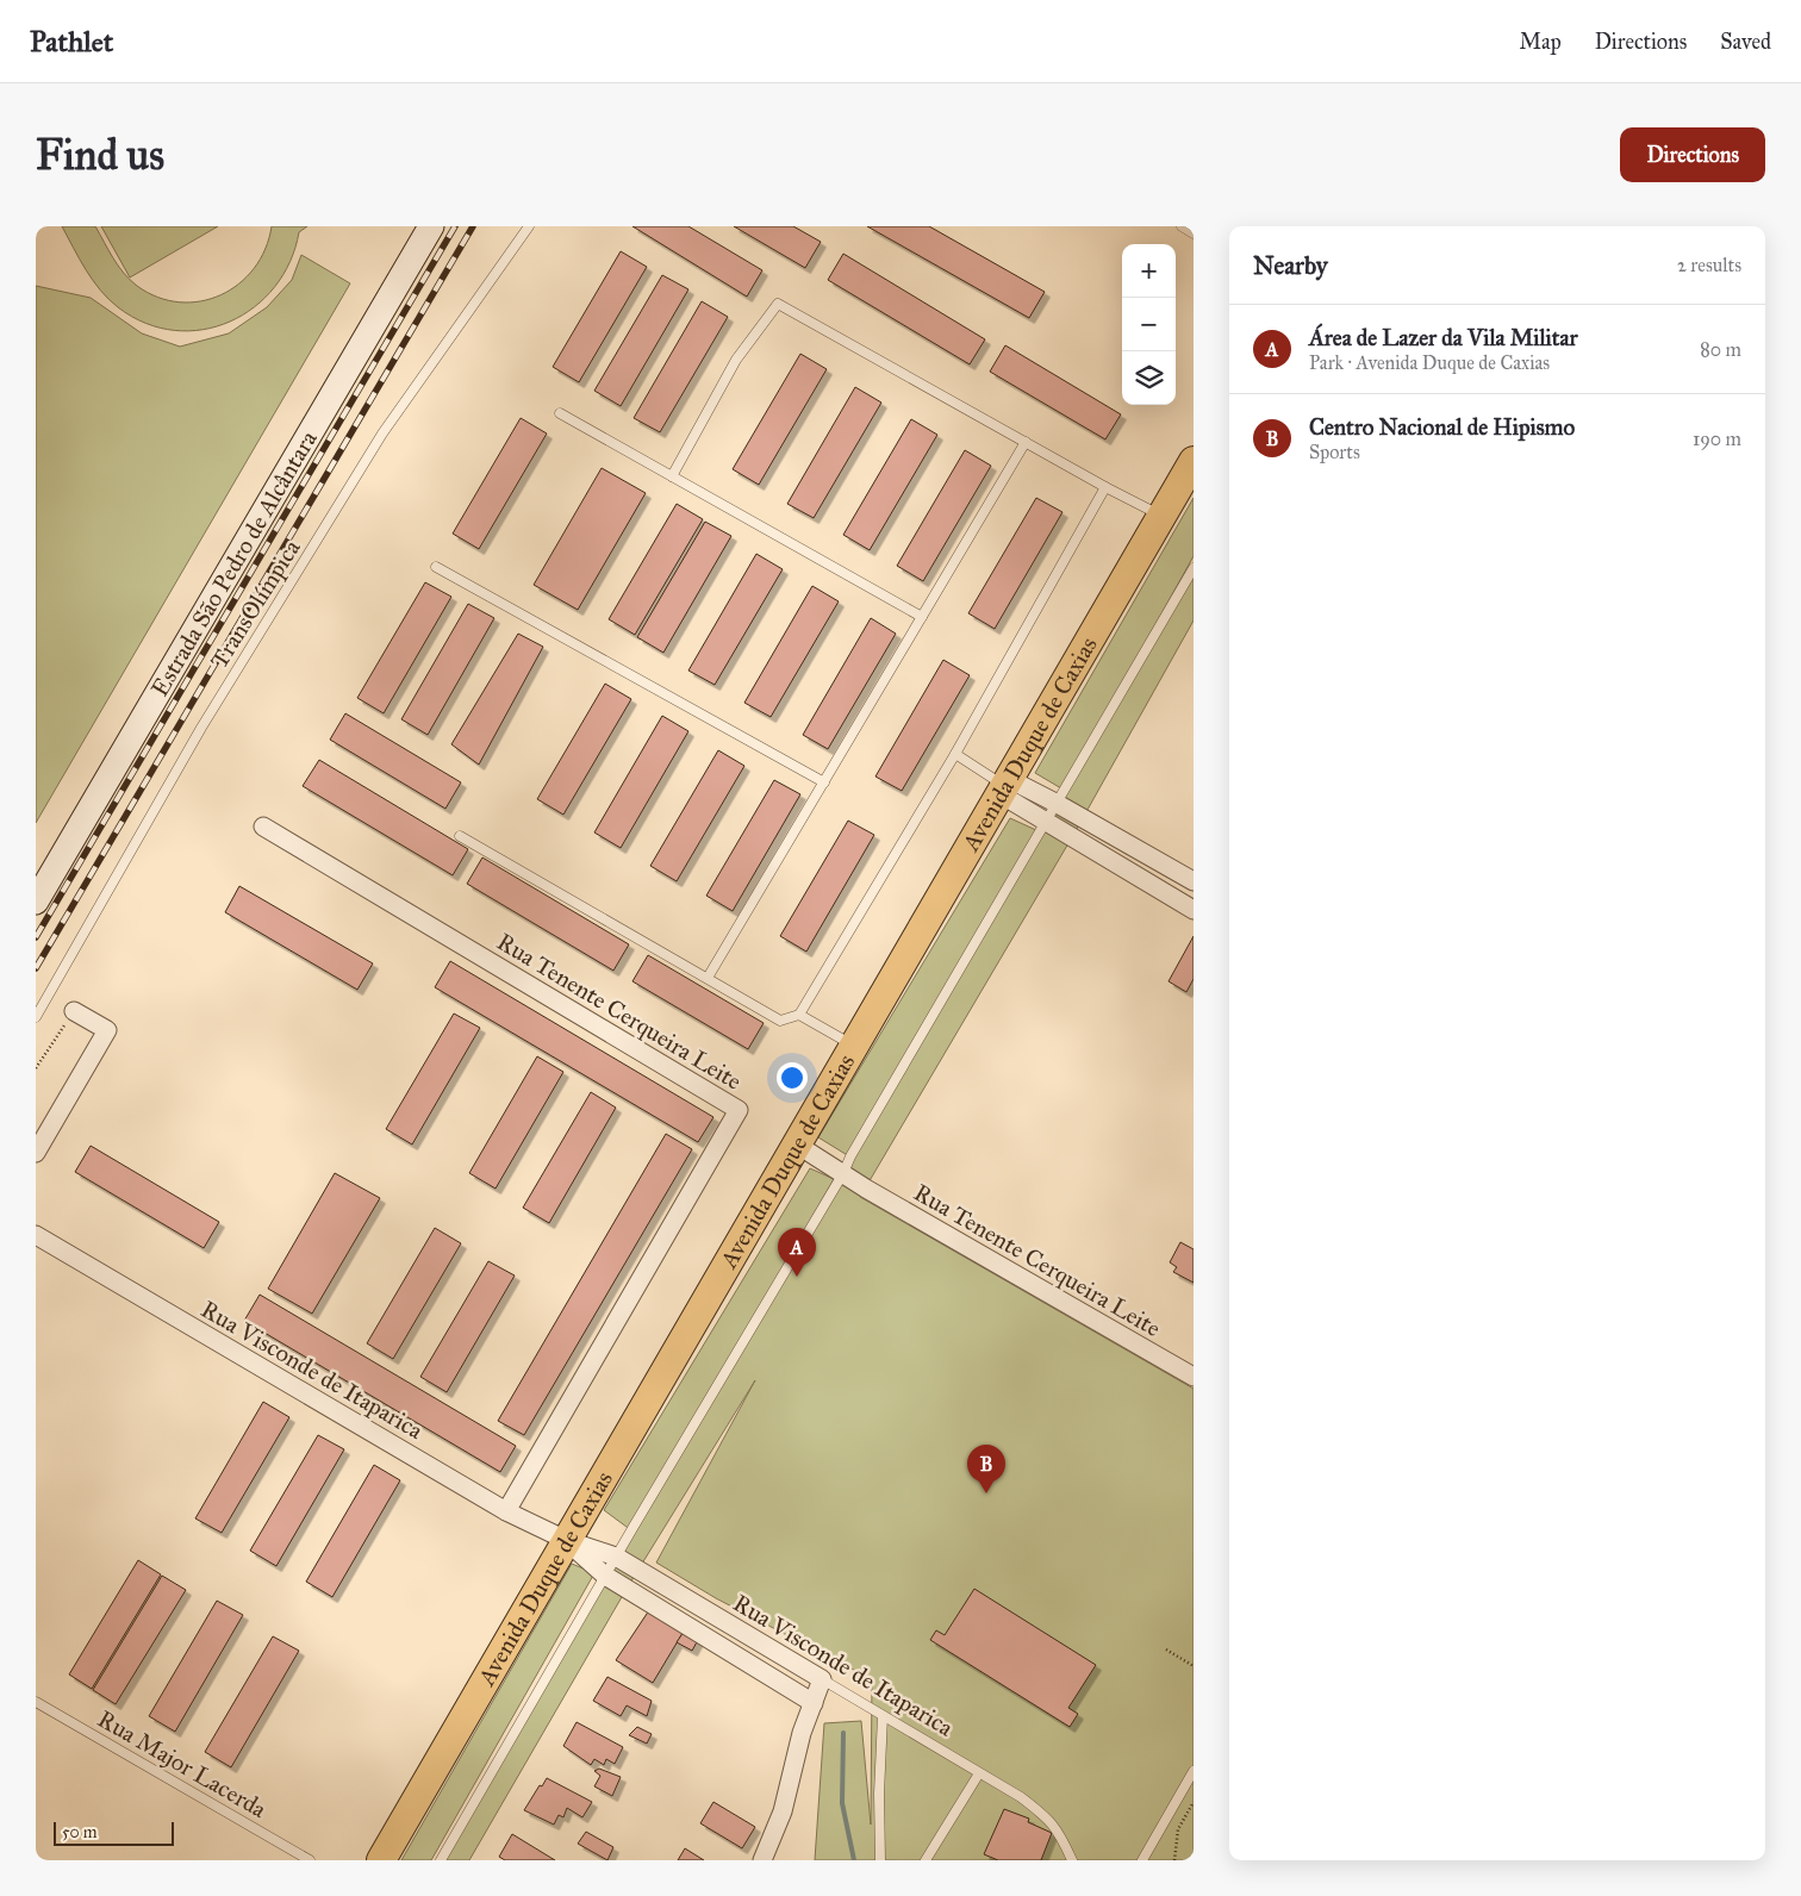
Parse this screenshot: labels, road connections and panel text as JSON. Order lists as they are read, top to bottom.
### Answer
{
  "streets": {
    "main road": ["Avenida Duque de Caxias"],
    "street": ["Estrada São Pedro de Alcântara", "Rua Tenente Cerqueira Leite", "Rua Visconde de Itaparica"],
    "lane": ["TransOlímpica", "Rua Major Lacerda"]
  },
  "crossings": [
    ["Avenida Duque de Caxias", "Rua Tenente Cerqueira Leite"],
    ["Avenida Duque de Caxias", "Rua Visconde de Itaparica"],
    ["Rua Tenente Cerqueira Leite", "Rua Visconde de Itaparica"]
  ],
  "scale_bar": "50 m",
  "page": {
    "header": "Pathlet",
    "nav": ["Map", "Directions", "Saved"],
    "buttons": "Directions",
    "title": "Find us",
    "heading": ["Nearby", "2 results"],
    "map_buttons": ["+", "−"],
    "list": [
      {
        "mark": "A",
        "name": "Área de Lazer da Vila Militar",
        "note": "Park · Avenida Duque de Caxias",
        "value": "80 m"
      },
      {
        "mark": "B",
        "name": "Centro Nacional de Hipismo",
        "note": "Sports",
        "value": "190 m"
      }
    ],
    "pins": ["A", "B"],
    "scale": "50 m"
  }
}
